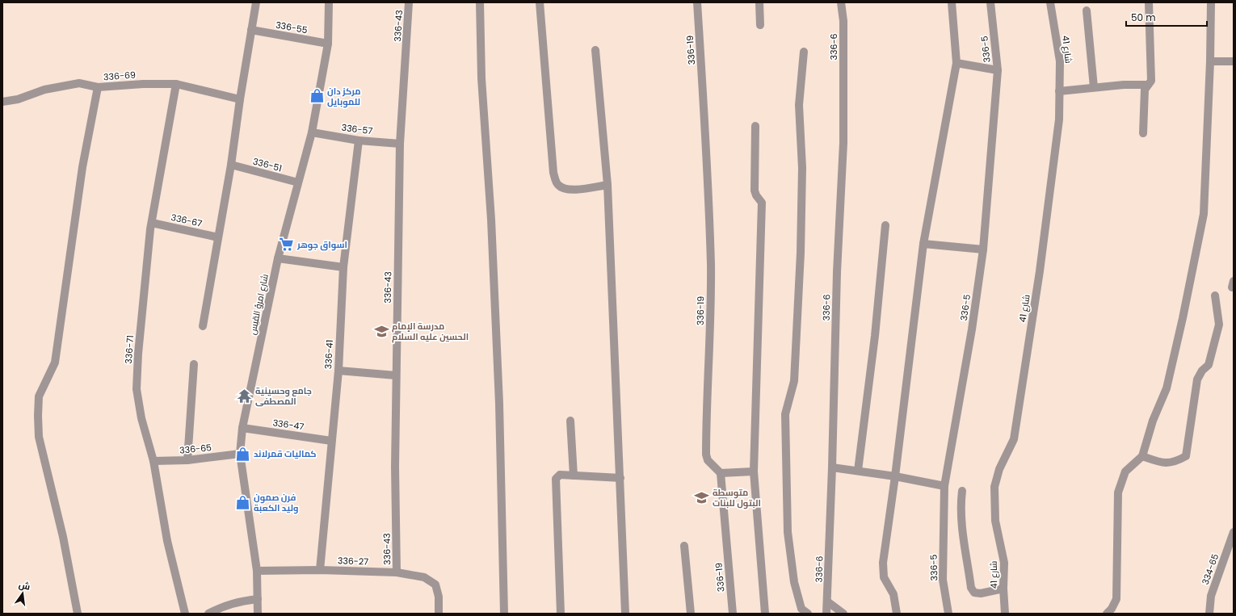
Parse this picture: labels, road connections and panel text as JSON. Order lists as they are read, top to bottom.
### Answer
{
  "streets": {
    "street": [
      "336-43",
      "336-55",
      "336-6",
      "336-5",
      "شارع 41",
      "336-19",
      "336-69",
      "336-57",
      "336-51",
      "336-67",
      "شارع امرؤ القيس",
      "336-71",
      "336-41",
      "336-47",
      "336-65",
      "336-27",
      "334-65"
    ]
  },
  "crossings": [
    ["336-43", "336-57"],
    ["336-43", "336-27"],
    ["336-55", "شارع امرؤ القيس"],
    ["336-69", "336-71"],
    ["336-57", "شارع امرؤ القيس"],
    ["336-57", "336-41"],
    ["336-51", "شارع امرؤ القيس"],
    ["336-67", "336-71"],
    ["شارع امرؤ القيس", "336-47"],
    ["شارع امرؤ القيس", "336-65"],
    ["شارع امرؤ القيس", "336-27"],
    ["336-71", "336-65"],
    ["336-41", "336-47"],
    ["336-41", "336-27"]
  ],
  "places": {
    "shop": ["مركز دان للموبايل", "كماليات قمرلاند", "فرن صمون وليد الكعبة"],
    "supermarket": ["اسواق جوهر"],
    "school or university": ["مدرسة الإمام الحسين عليه السلام", "متوسطة البتول للبنات"],
    "temple": ["جامع وحسينية المصطفى"]
  },
  "scale_bar": "50 m",
  "north": "top"
}
